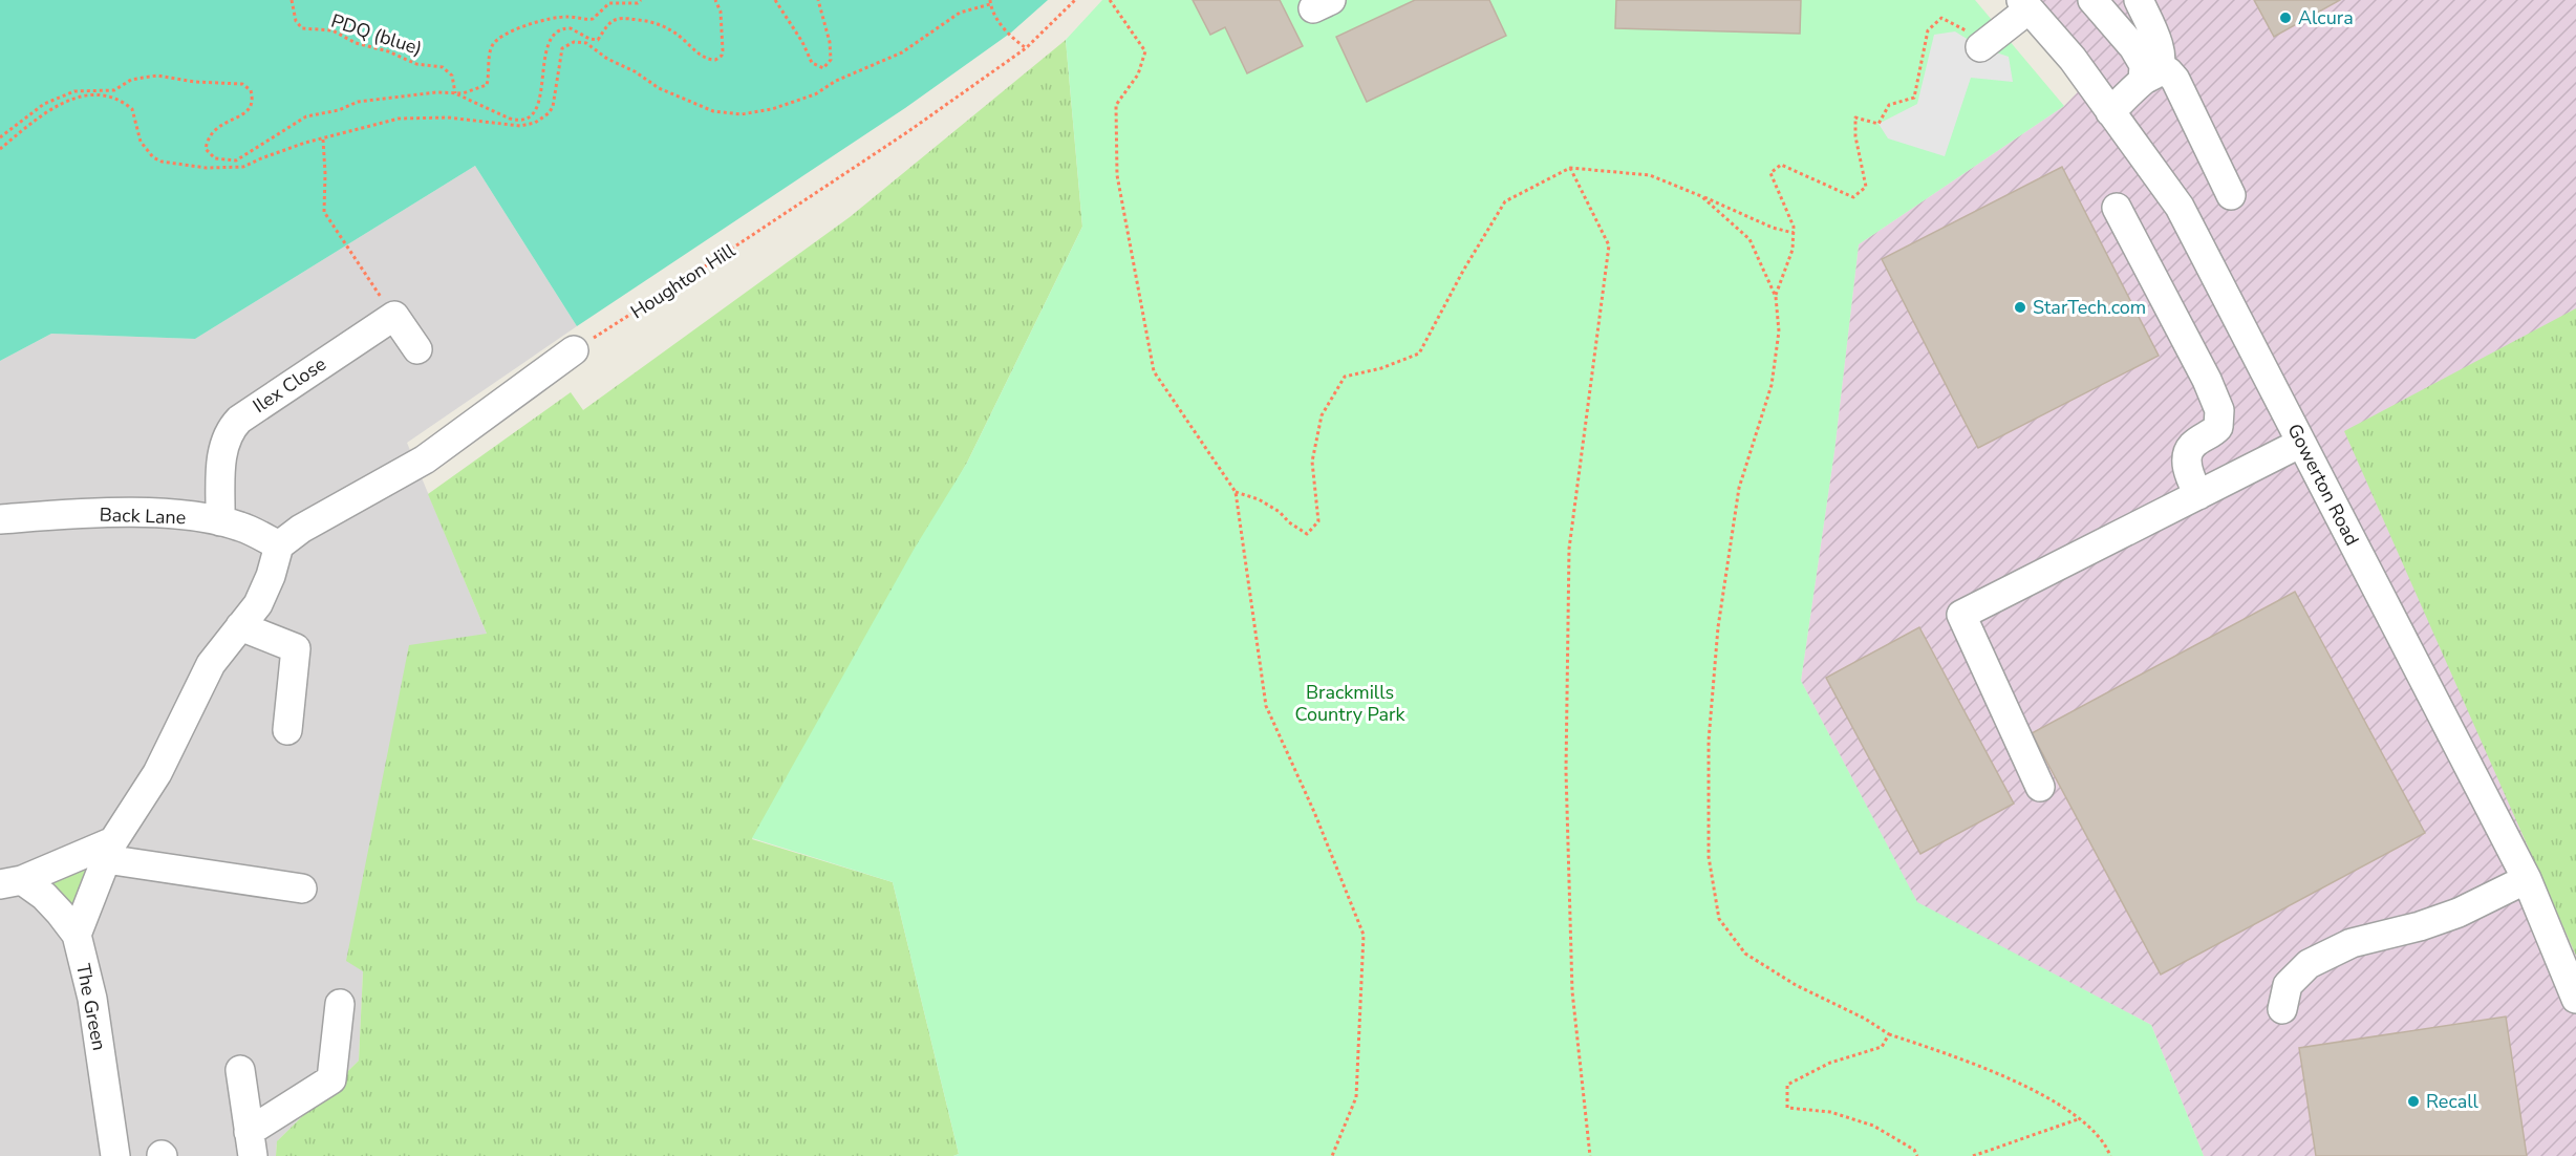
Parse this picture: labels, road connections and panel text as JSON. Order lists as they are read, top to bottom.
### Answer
{
  "streets": {
    "street": [
      "Ilex Close",
      "Gowerton Road",
      "Back Lane",
      "The Green"
    ],
    "path": ["PDQ (blue)", "Houghton Hill"]
  },
  "crossings": [
    ["Ilex Close", "Back Lane"]
  ],
  "parks": ["Brackmills Country Park"],
  "places": ["Alcura", "StarTech.com", "Recall"]
}
